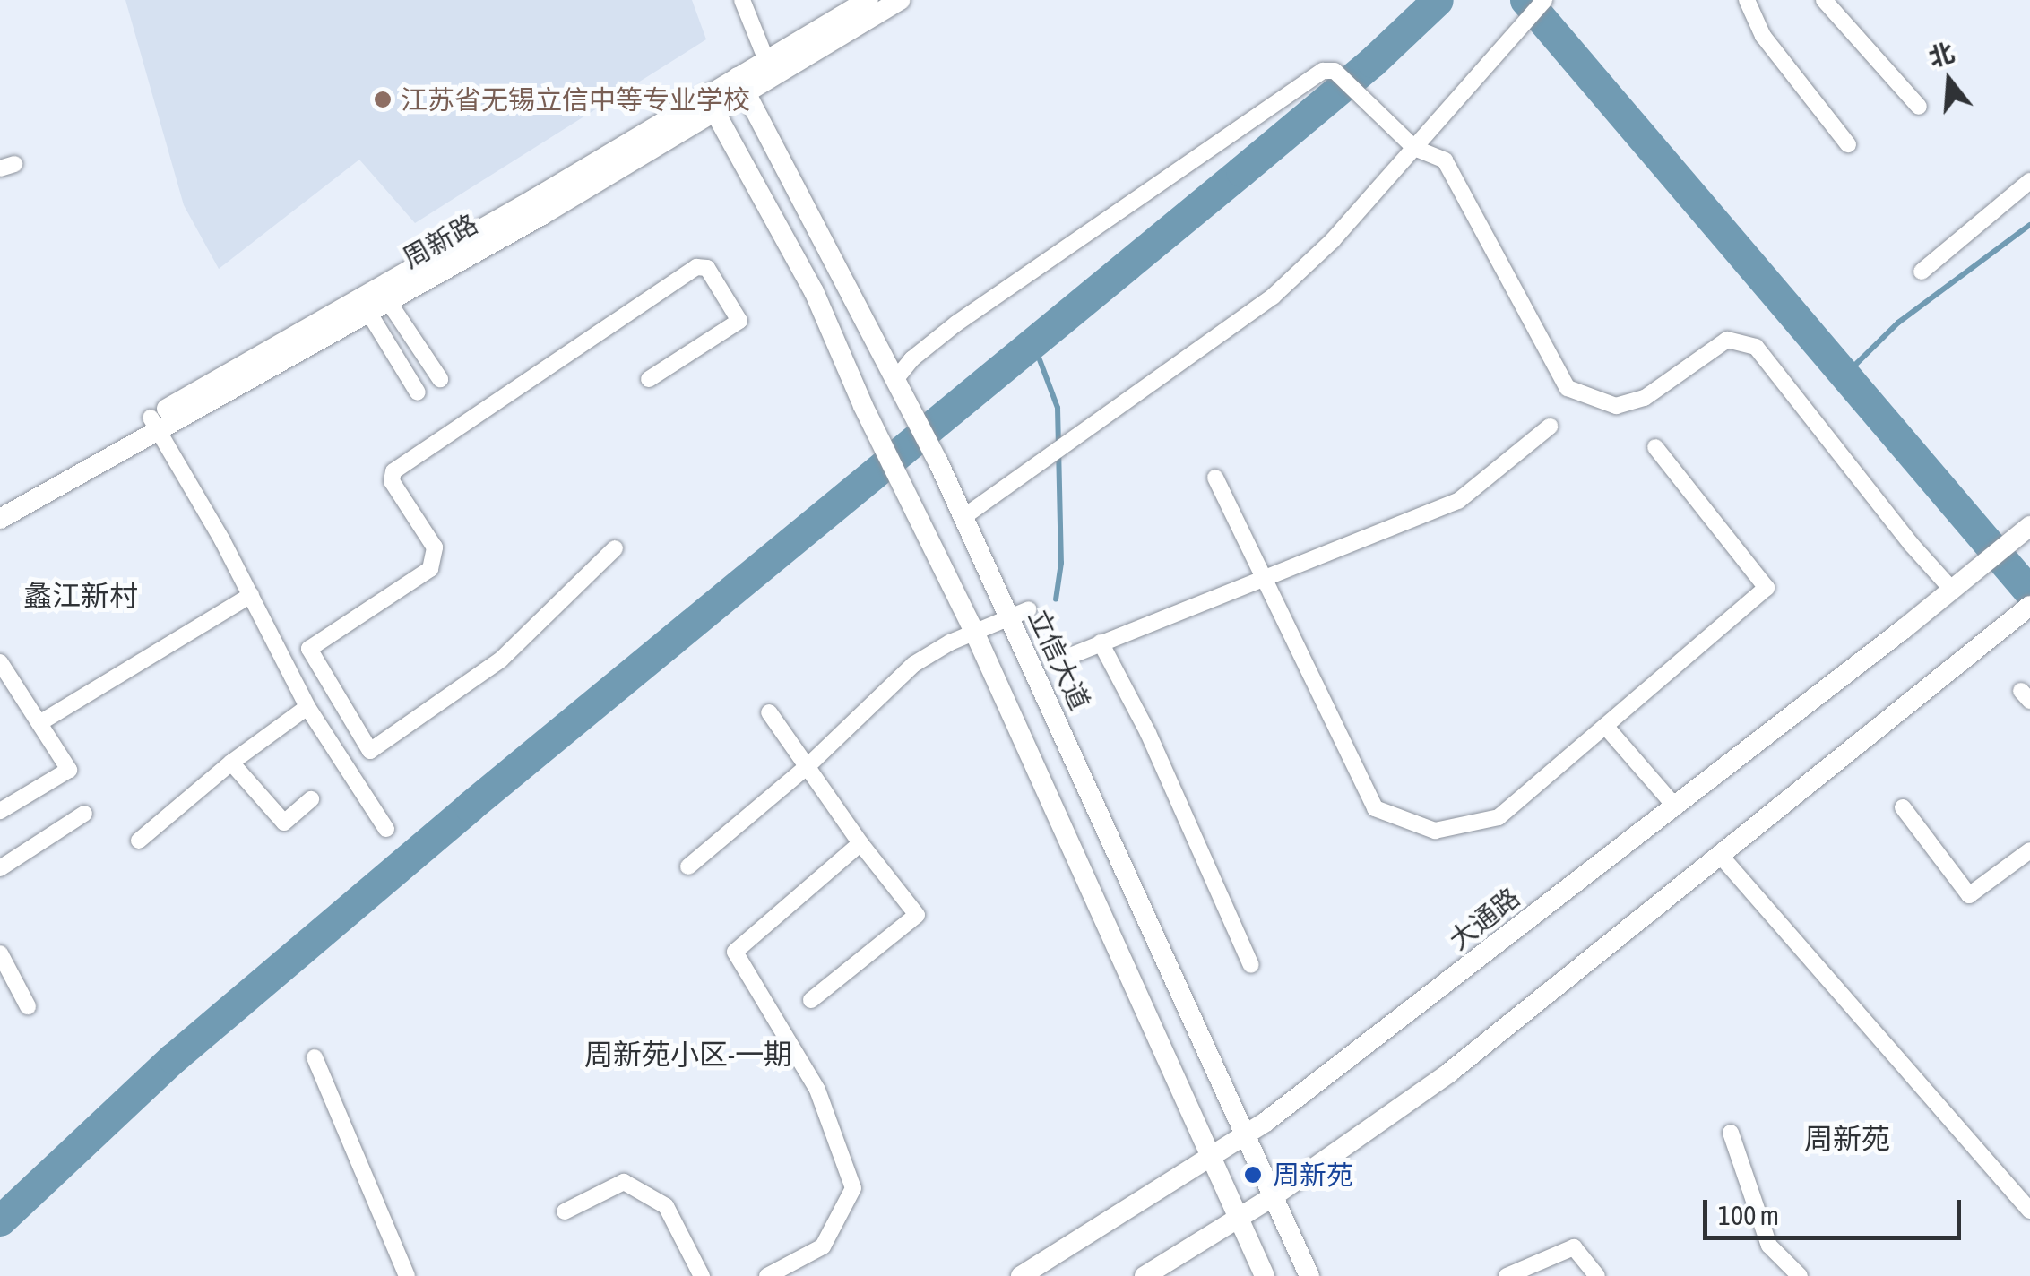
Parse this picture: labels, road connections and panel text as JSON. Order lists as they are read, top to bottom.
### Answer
{
  "streets": {
    "street": ["周新路", "立信大道", "大通路"]
  },
  "crossings": [
    ["周新路", "立信大道"],
    ["立信大道", "大通路"]
  ],
  "districts": ["蠡江新村", "周新苑小区-一期", "周新苑"],
  "places": ["江苏省无锡立信中等专业学校", "周新苑"],
  "scale_bar": "100 m",
  "north": "top"
}
